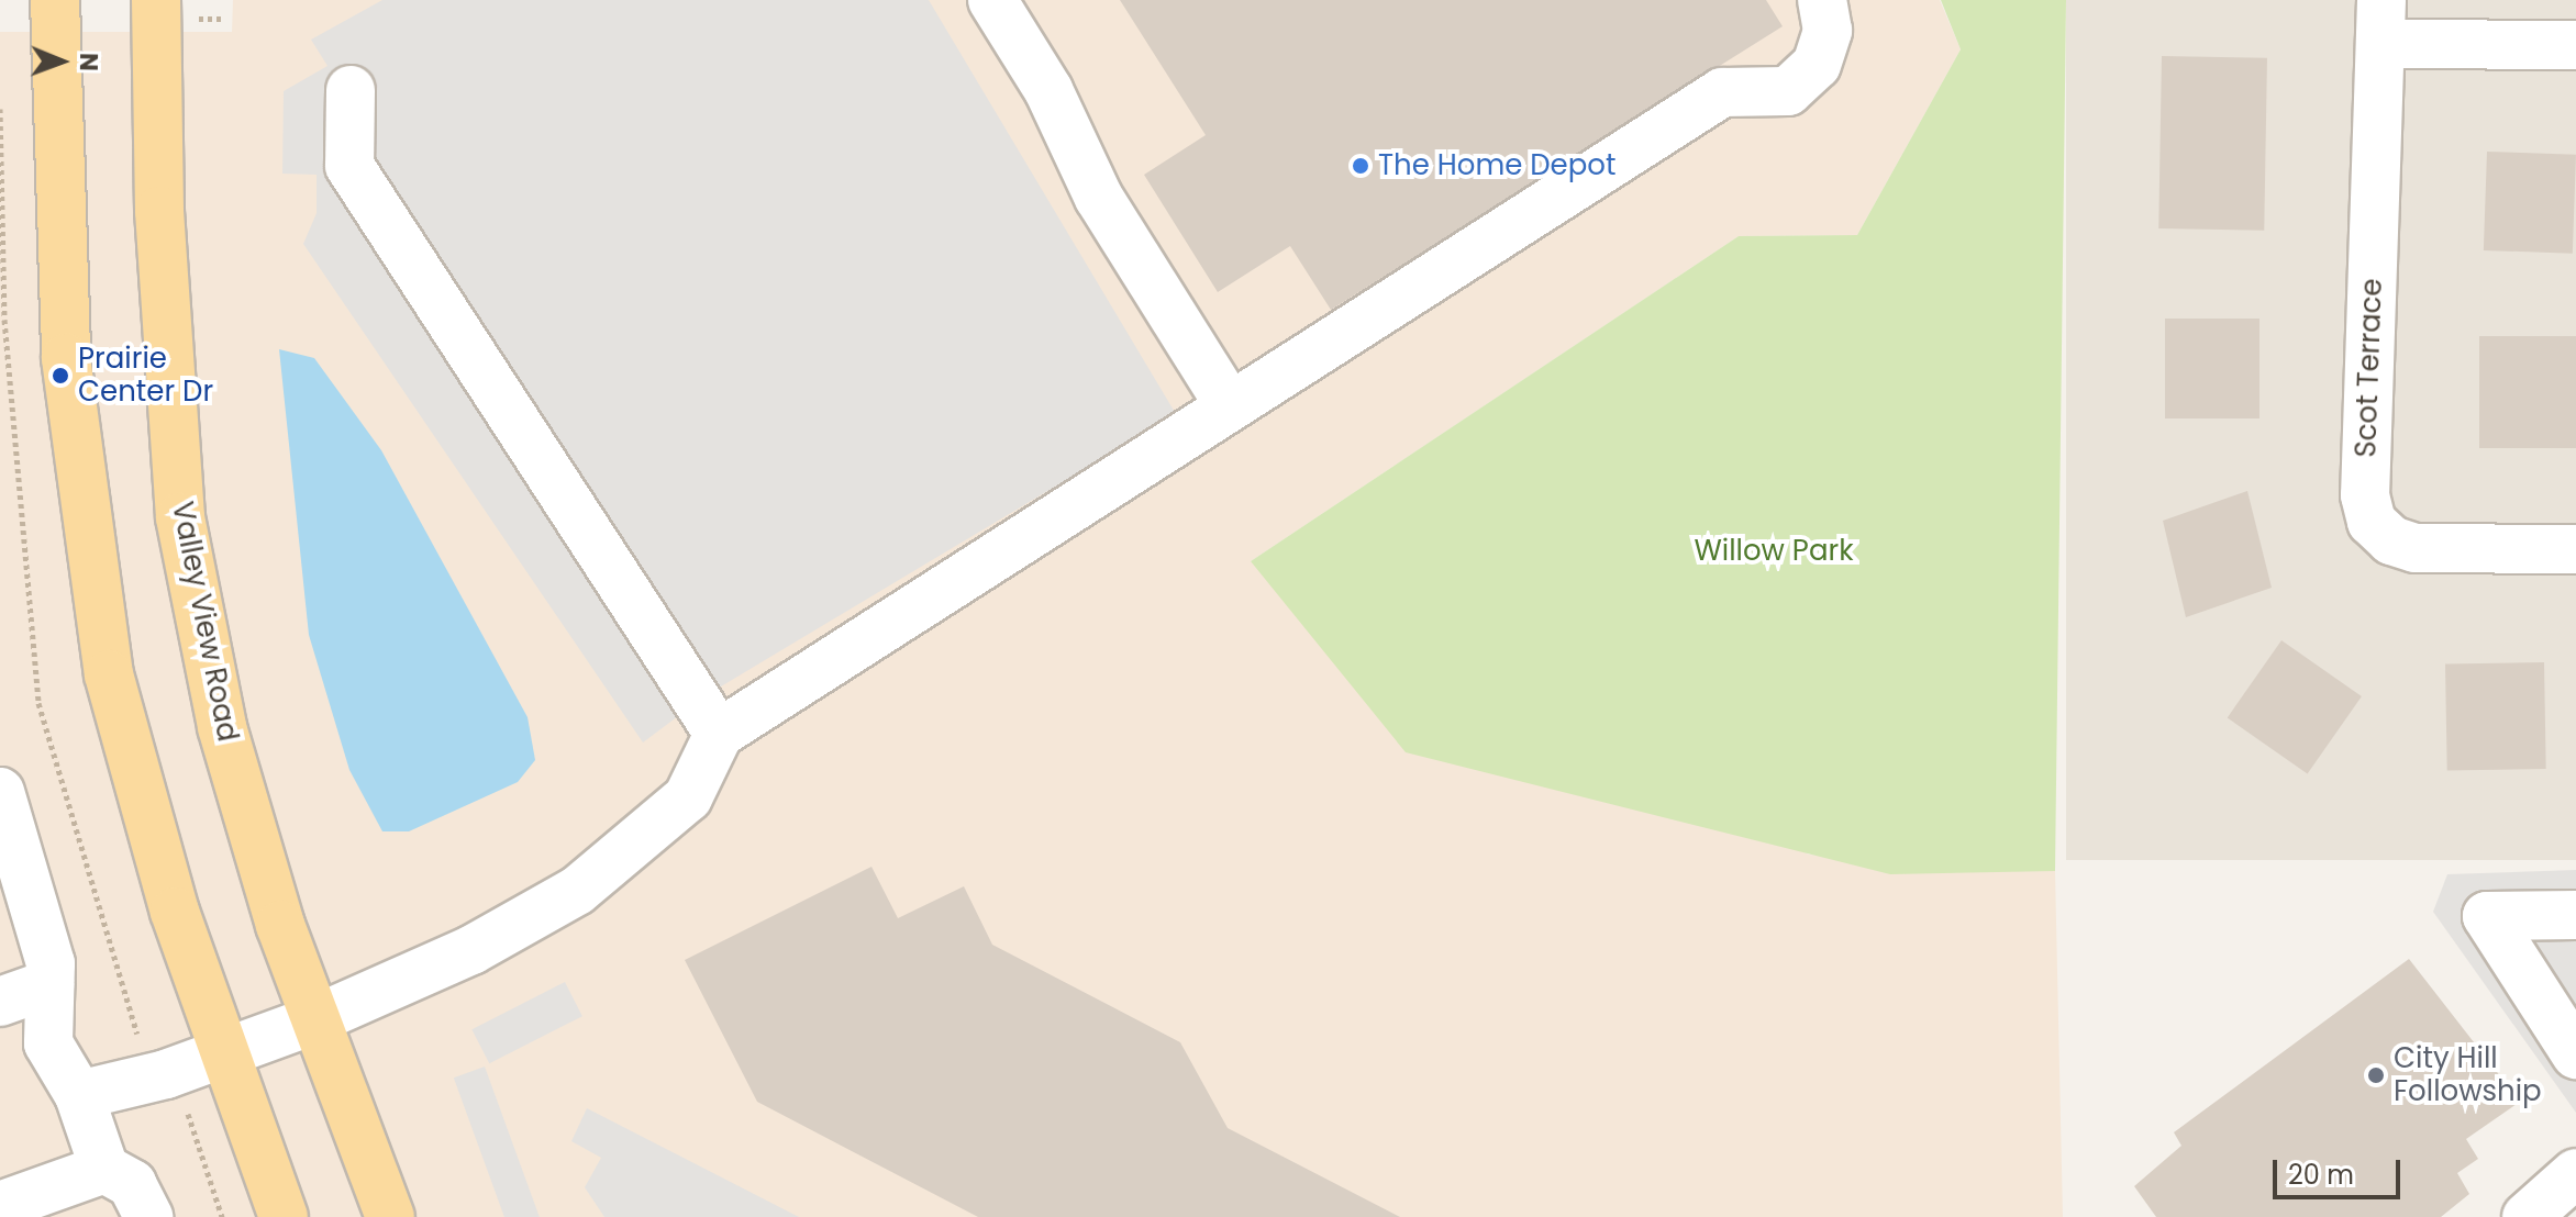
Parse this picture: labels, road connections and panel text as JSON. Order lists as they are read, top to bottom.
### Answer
{
  "streets": {
    "main road": ["Valley View Road"],
    "street": ["Scot Terrace"]
  },
  "parks": ["Willow Park"],
  "places": ["The Home Depot", "Prairie Center Dr", "City Hill Followship"],
  "scale_bar": "20 m",
  "north": "right"
}
